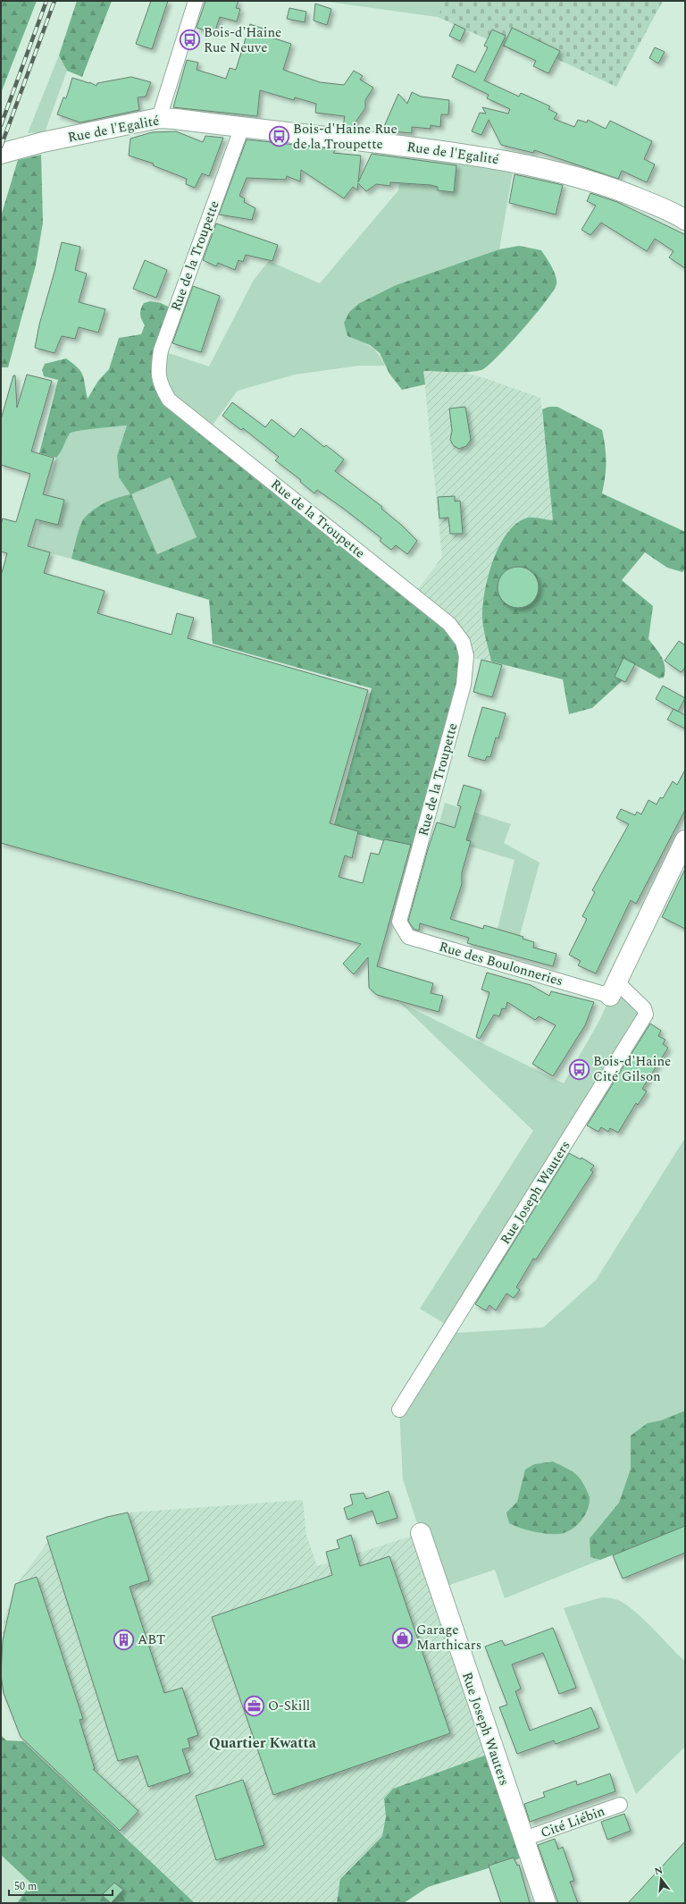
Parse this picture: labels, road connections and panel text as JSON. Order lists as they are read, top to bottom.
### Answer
{
  "streets": {
    "street": [
      "Rue de l'Egalité",
      "Rue de la Troupette",
      "Rue des Boulonneries",
      "Rue Joseph Wauters",
      "Cité Liébin"
    ]
  },
  "crossings": [
    ["Rue de l'Egalité", "Rue de la Troupette"],
    ["Rue de la Troupette", "Rue des Boulonneries"],
    ["Rue des Boulonneries", "Rue Joseph Wauters"],
    ["Rue Joseph Wauters", "Cité Liébin"]
  ],
  "districts": ["Quartier Kwatta"],
  "places": {
    "bus stop": ["Bois-d'Haine Rue Neuve", "Bois-d'Haine Rue de la Troupette", "Bois-d'Haine Cité Gilson"],
    "shop": ["Garage Marthicars"],
    "building": ["ABT"],
    "office": ["O-Skill"]
  },
  "scale_bar": "50 m",
  "north": "top"
}
